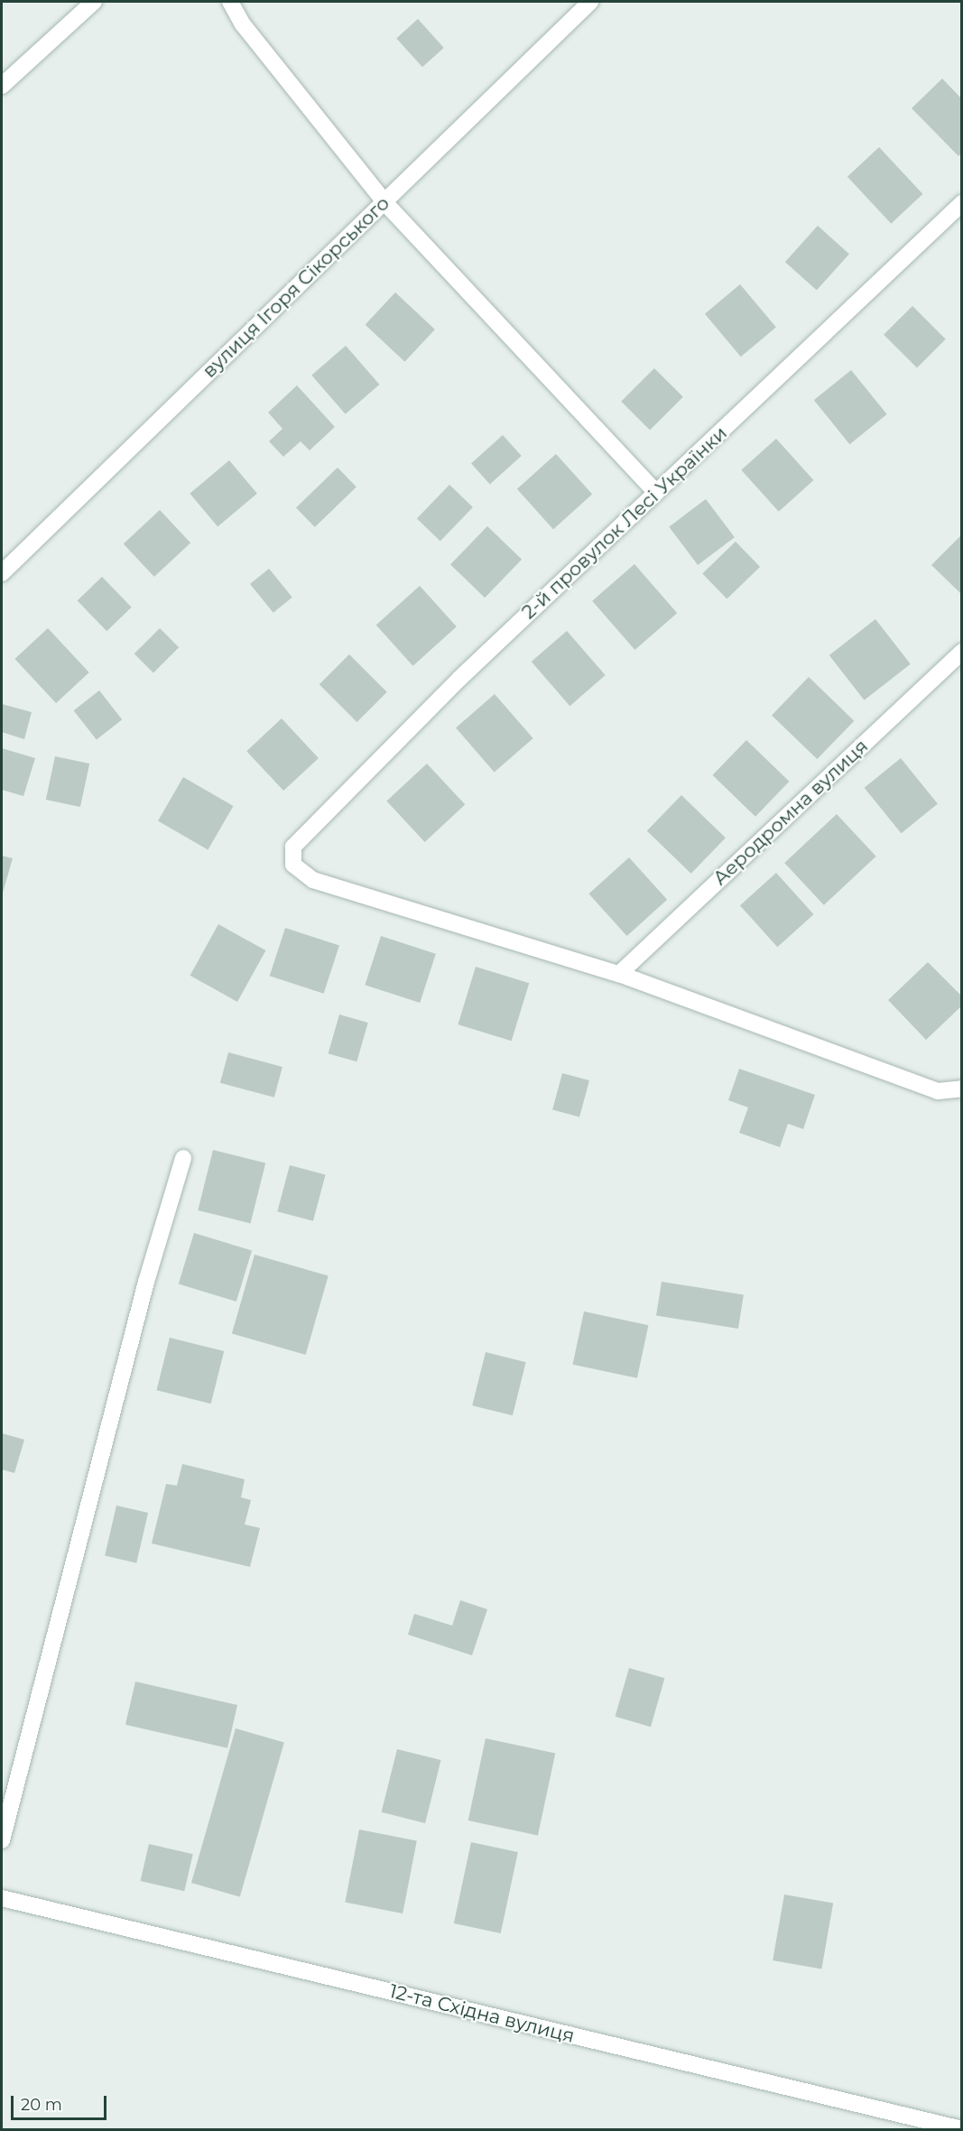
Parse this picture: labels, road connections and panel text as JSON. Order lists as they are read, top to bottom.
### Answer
{
  "streets": {
    "street": [
      "вулиця Ігоря Сікорського",
      "2-й провулок Лесі Українки",
      "Аеродромна вулиця",
      "12-та Східна вулиця"
    ]
  },
  "crossings": [
    ["2-й провулок Лесі Українки", "Аеродромна вулиця"]
  ],
  "scale_bar": "20 m"
}
